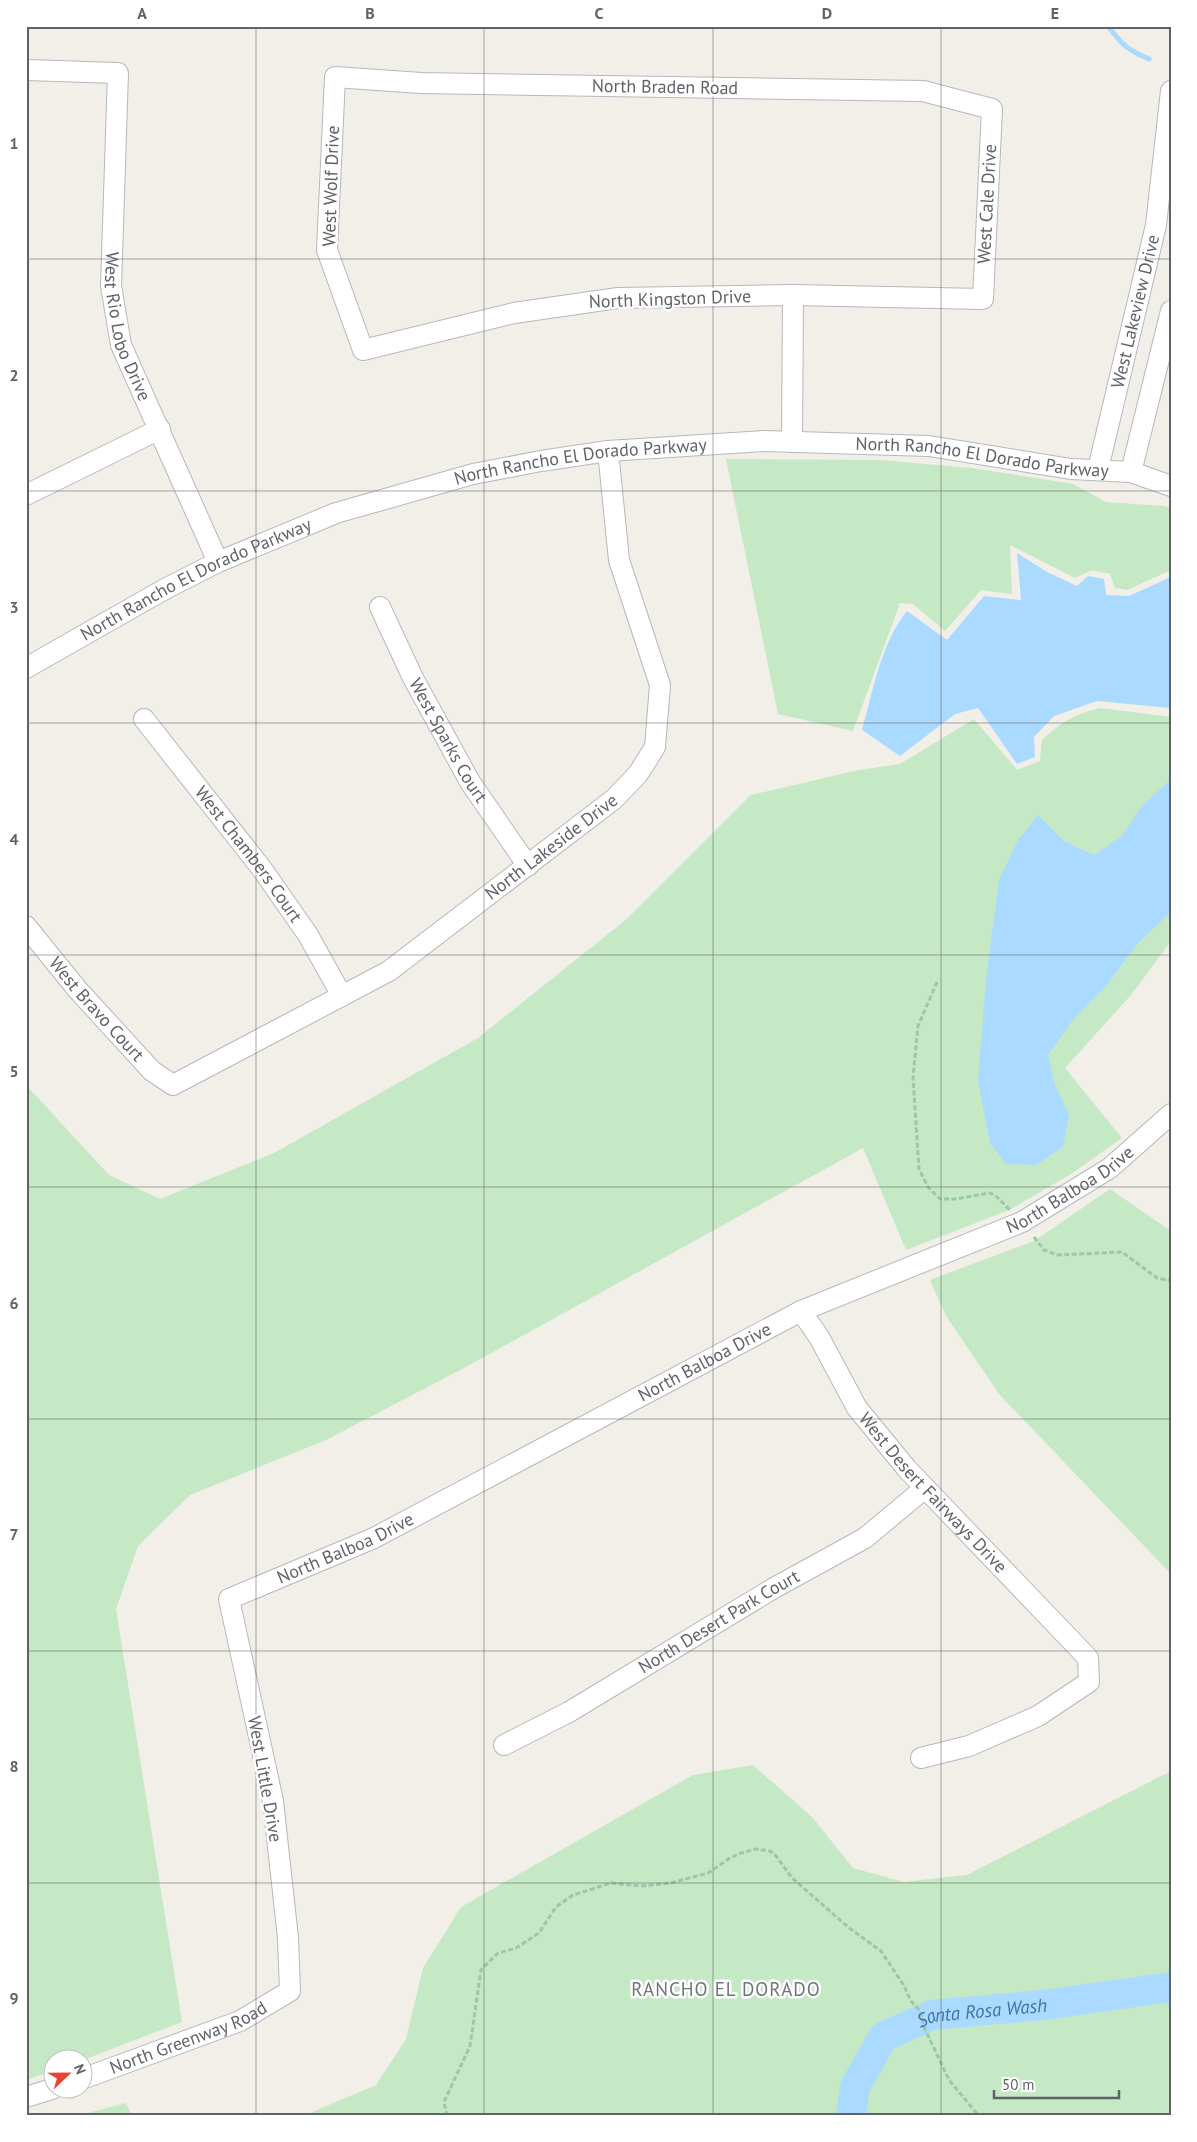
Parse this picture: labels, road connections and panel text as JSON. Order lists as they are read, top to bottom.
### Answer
{
  "streets": {
    "street": [
      "North Braden Road",
      "West Wolf Drive",
      "West Cale Drive",
      "North Kingston Drive",
      "West Lakeview Drive",
      "West Rio Lobo Drive",
      "North Rancho El Dorado Parkway",
      "West Sparks Court",
      "North Lakeside Drive",
      "West Chambers Court",
      "West Bravo Court",
      "North Balboa Drive",
      "West Desert Fairways Drive",
      "North Desert Park Court",
      "West Little Drive",
      "North Greenway Road"
    ]
  },
  "crossings": [
    ["North Braden Road", "West Wolf Drive"],
    ["North Braden Road", "West Cale Drive"],
    ["West Wolf Drive", "North Kingston Drive"],
    ["West Cale Drive", "North Kingston Drive"],
    ["West Lakeview Drive", "North Rancho El Dorado Parkway"],
    ["West Rio Lobo Drive", "North Rancho El Dorado Parkway"],
    ["North Rancho El Dorado Parkway", "North Lakeside Drive"],
    ["West Sparks Court", "North Lakeside Drive"],
    ["North Lakeside Drive", "West Chambers Court"],
    ["North Lakeside Drive", "West Bravo Court"],
    ["North Balboa Drive", "West Desert Fairways Drive"],
    ["North Balboa Drive", "West Little Drive"],
    ["West Desert Fairways Drive", "North Desert Park Court"],
    ["West Little Drive", "North Greenway Road"]
  ],
  "districts": ["RANCHO EL DORADO"],
  "water": ["Santa Rosa Wash"],
  "scale_bar": "50 m",
  "north": "right",
  "grid": {
    "columns": [
      "A",
      "B",
      "C",
      "D",
      "E"
    ],
    "rows": [
      "1",
      "2",
      "3",
      "4",
      "5",
      "6",
      "7",
      "8",
      "9"
    ]
  }
}
